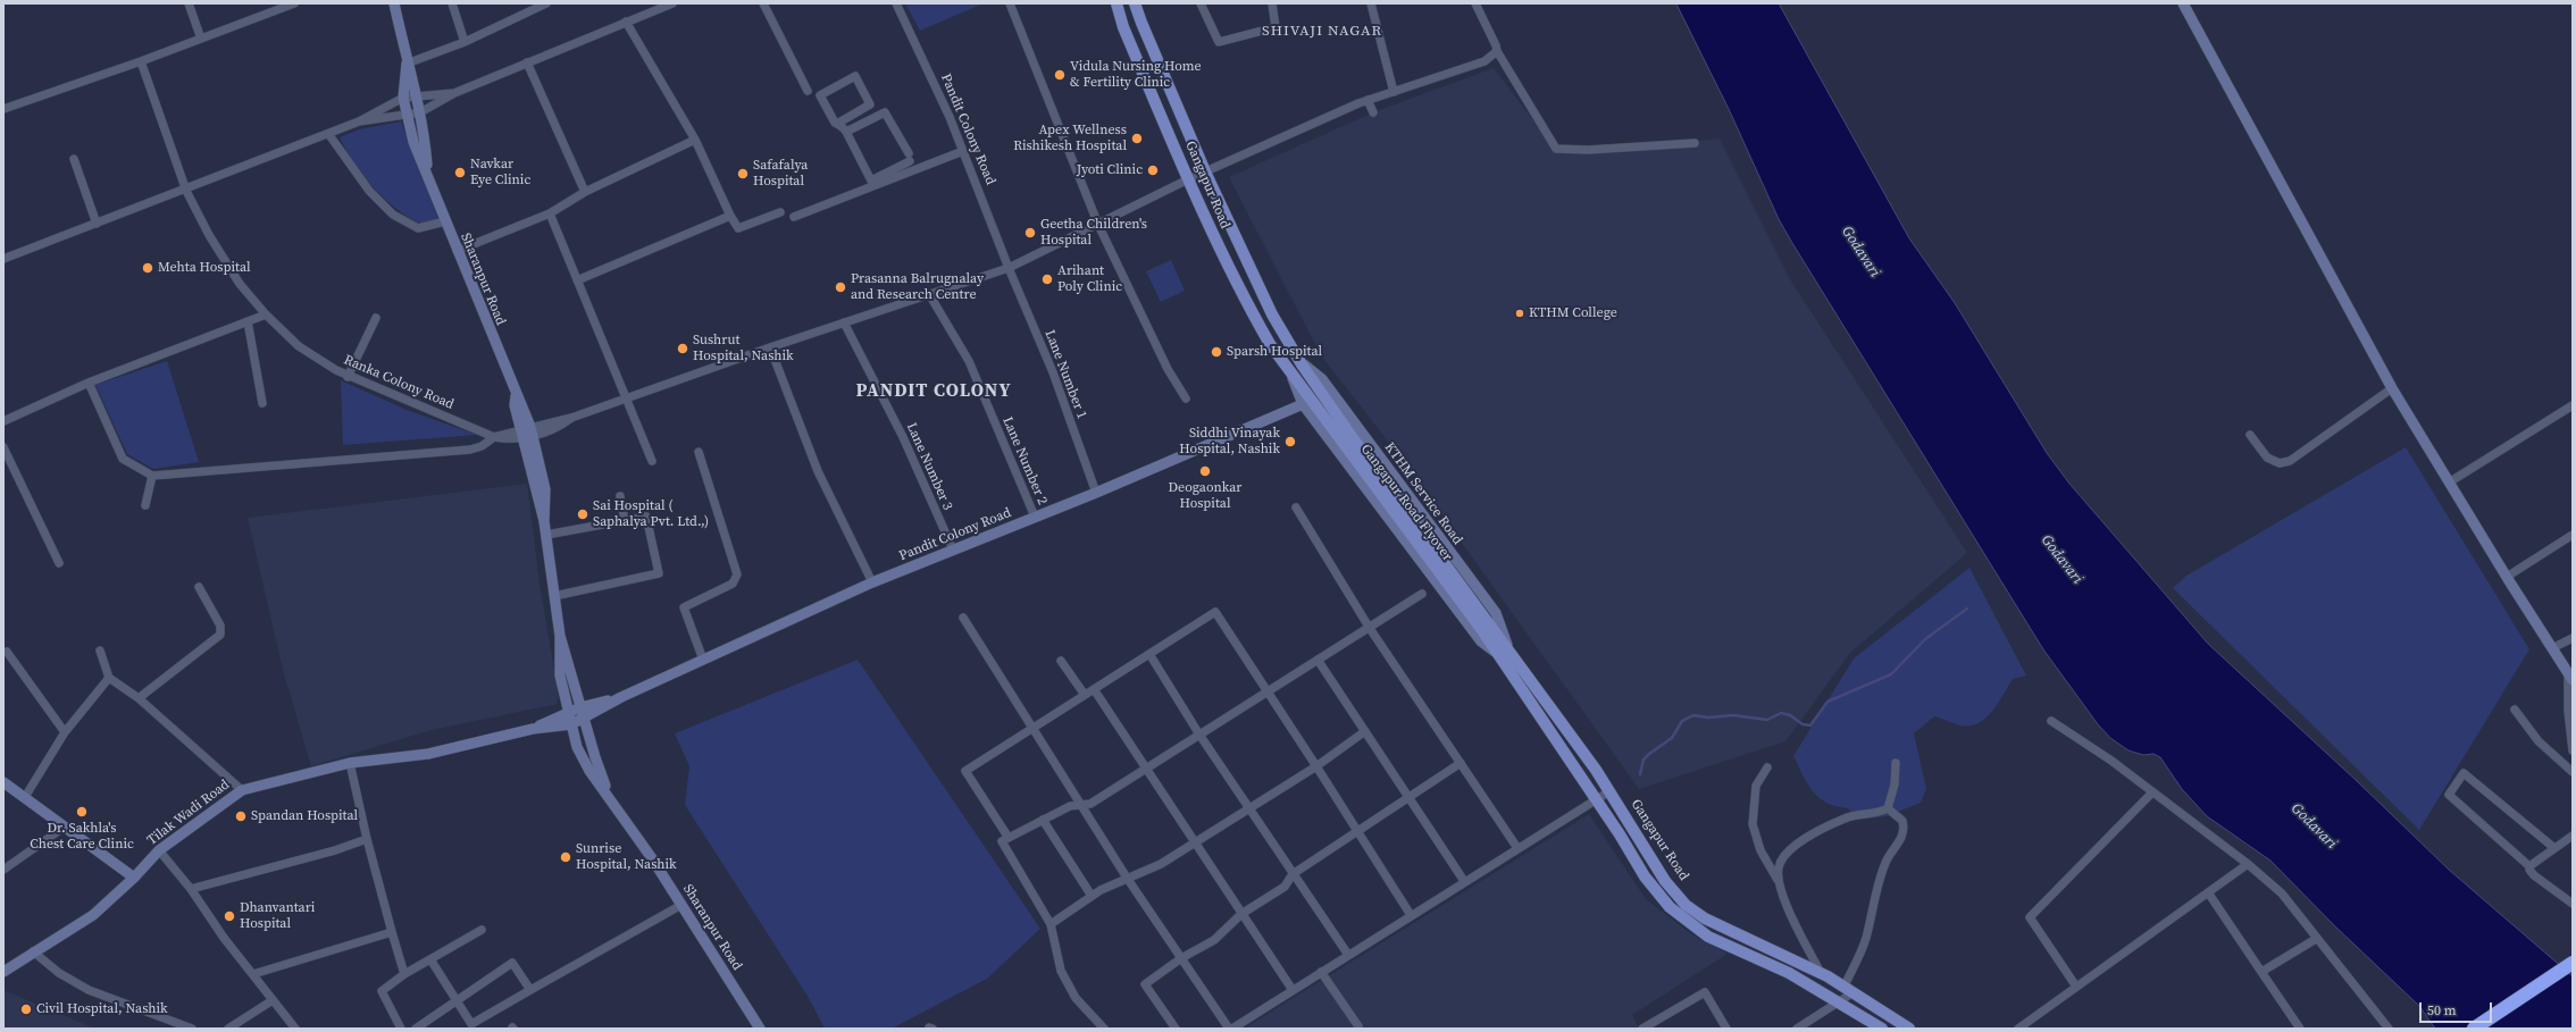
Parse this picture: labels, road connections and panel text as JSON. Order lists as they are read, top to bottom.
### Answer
{
  "streets": {
    "main road": ["Gangapur Road", "Gangapur Road Flyover"],
    "street": [
      "Pandit Colony Road",
      "Sharanpur Road",
      "Lane Number 1",
      "Ranka Colony Road",
      "Lane Number 2",
      "Lane Number 3",
      "KTHM Service Road",
      "Tilak Wadi Road"
    ]
  },
  "crossings": [
    ["Pandit Colony Road", "Sharanpur Road"],
    ["Pandit Colony Road", "Lane Number 1"],
    ["Pandit Colony Road", "Lane Number 2"],
    ["Pandit Colony Road", "Lane Number 3"],
    ["Pandit Colony Road", "Tilak Wadi Road"],
    ["Gangapur Road", "KTHM Service Road"],
    ["Gangapur Road", "Gangapur Road Flyover"],
    ["Sharanpur Road", "Ranka Colony Road"],
    ["Sharanpur Road", "Tilak Wadi Road"],
    ["KTHM Service Road", "Gangapur Road Flyover"]
  ],
  "districts": ["SHIVAJI NAGAR", "PANDIT COLONY"],
  "water": ["Godavari"],
  "places": [
    "Vidula Nursing Home & Fertility Clinic",
    "Apex Wellness Rishikesh Hospital",
    "Jyoti Clinic",
    "Navkar Eye Clinic",
    "Safafalya Hospital",
    "Geetha Children's Hospital",
    "Mehta Hospital",
    "Arihant Poly Clinic",
    "Prasanna Balrugnalay and Research Centre",
    "KTHM College",
    "Sushrut Hospital, Nashik",
    "Sparsh Hospital",
    "Siddhi Vinayak Hospital, Nashik",
    "Deogaonkar Hospital",
    "Sai Hospital ( Saphalya Pvt. Ltd.,)",
    "Dr. Sakhla's Chest Care Clinic",
    "Spandan Hospital",
    "Sunrise Hospital, Nashik",
    "Dhanvantari Hospital",
    "Civil Hospital, Nashik"
  ],
  "scale_bar": "50 m"
}
